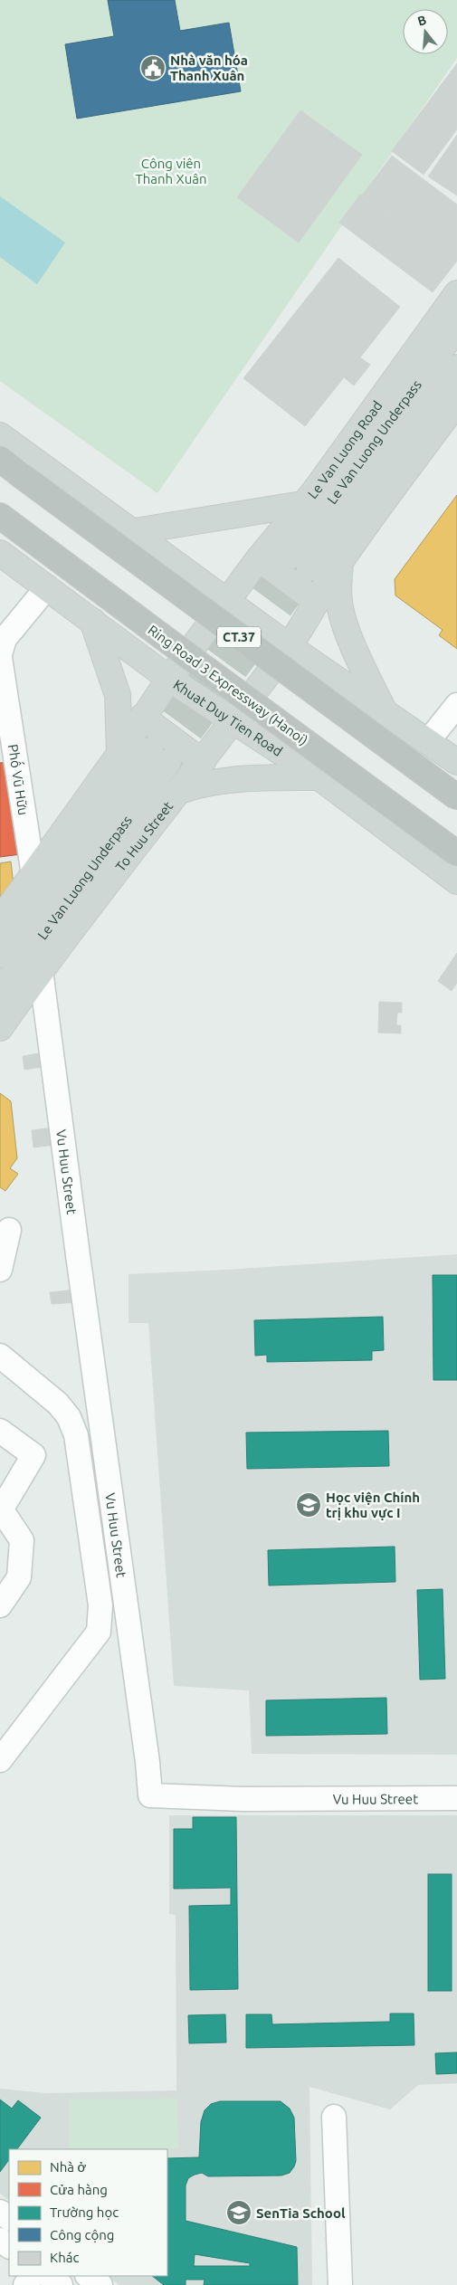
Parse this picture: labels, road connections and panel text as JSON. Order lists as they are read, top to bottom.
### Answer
{
  "streets": {
    "highway": ["CT.37", "Ring Road 3 Expressway (Hanoi)"],
    "main road": [
      "Le Van Luong Underpass",
      "Le Van Luong Road",
      "Khuat Duy Tien Road",
      "To Huu Street"
    ],
    "street": ["Phố Vũ Hữu", "Vu Huu Street"]
  },
  "crossings": [
    ["Khuat Duy Tien Road", "To Huu Street"],
    ["To Huu Street", "Vu Huu Street"]
  ],
  "parks": ["Công viên Thanh Xuân"],
  "places": {
    "public building": ["Nhà văn hóa Thanh Xuân"],
    "school or university": ["Học viện Chính trị khu vực I", "SenTia School"]
  },
  "legend": [
    "Nhà ở",
    "Cửa hàng",
    "Trường học",
    "Công cộng",
    "Khác"
  ],
  "north": "top"
}
